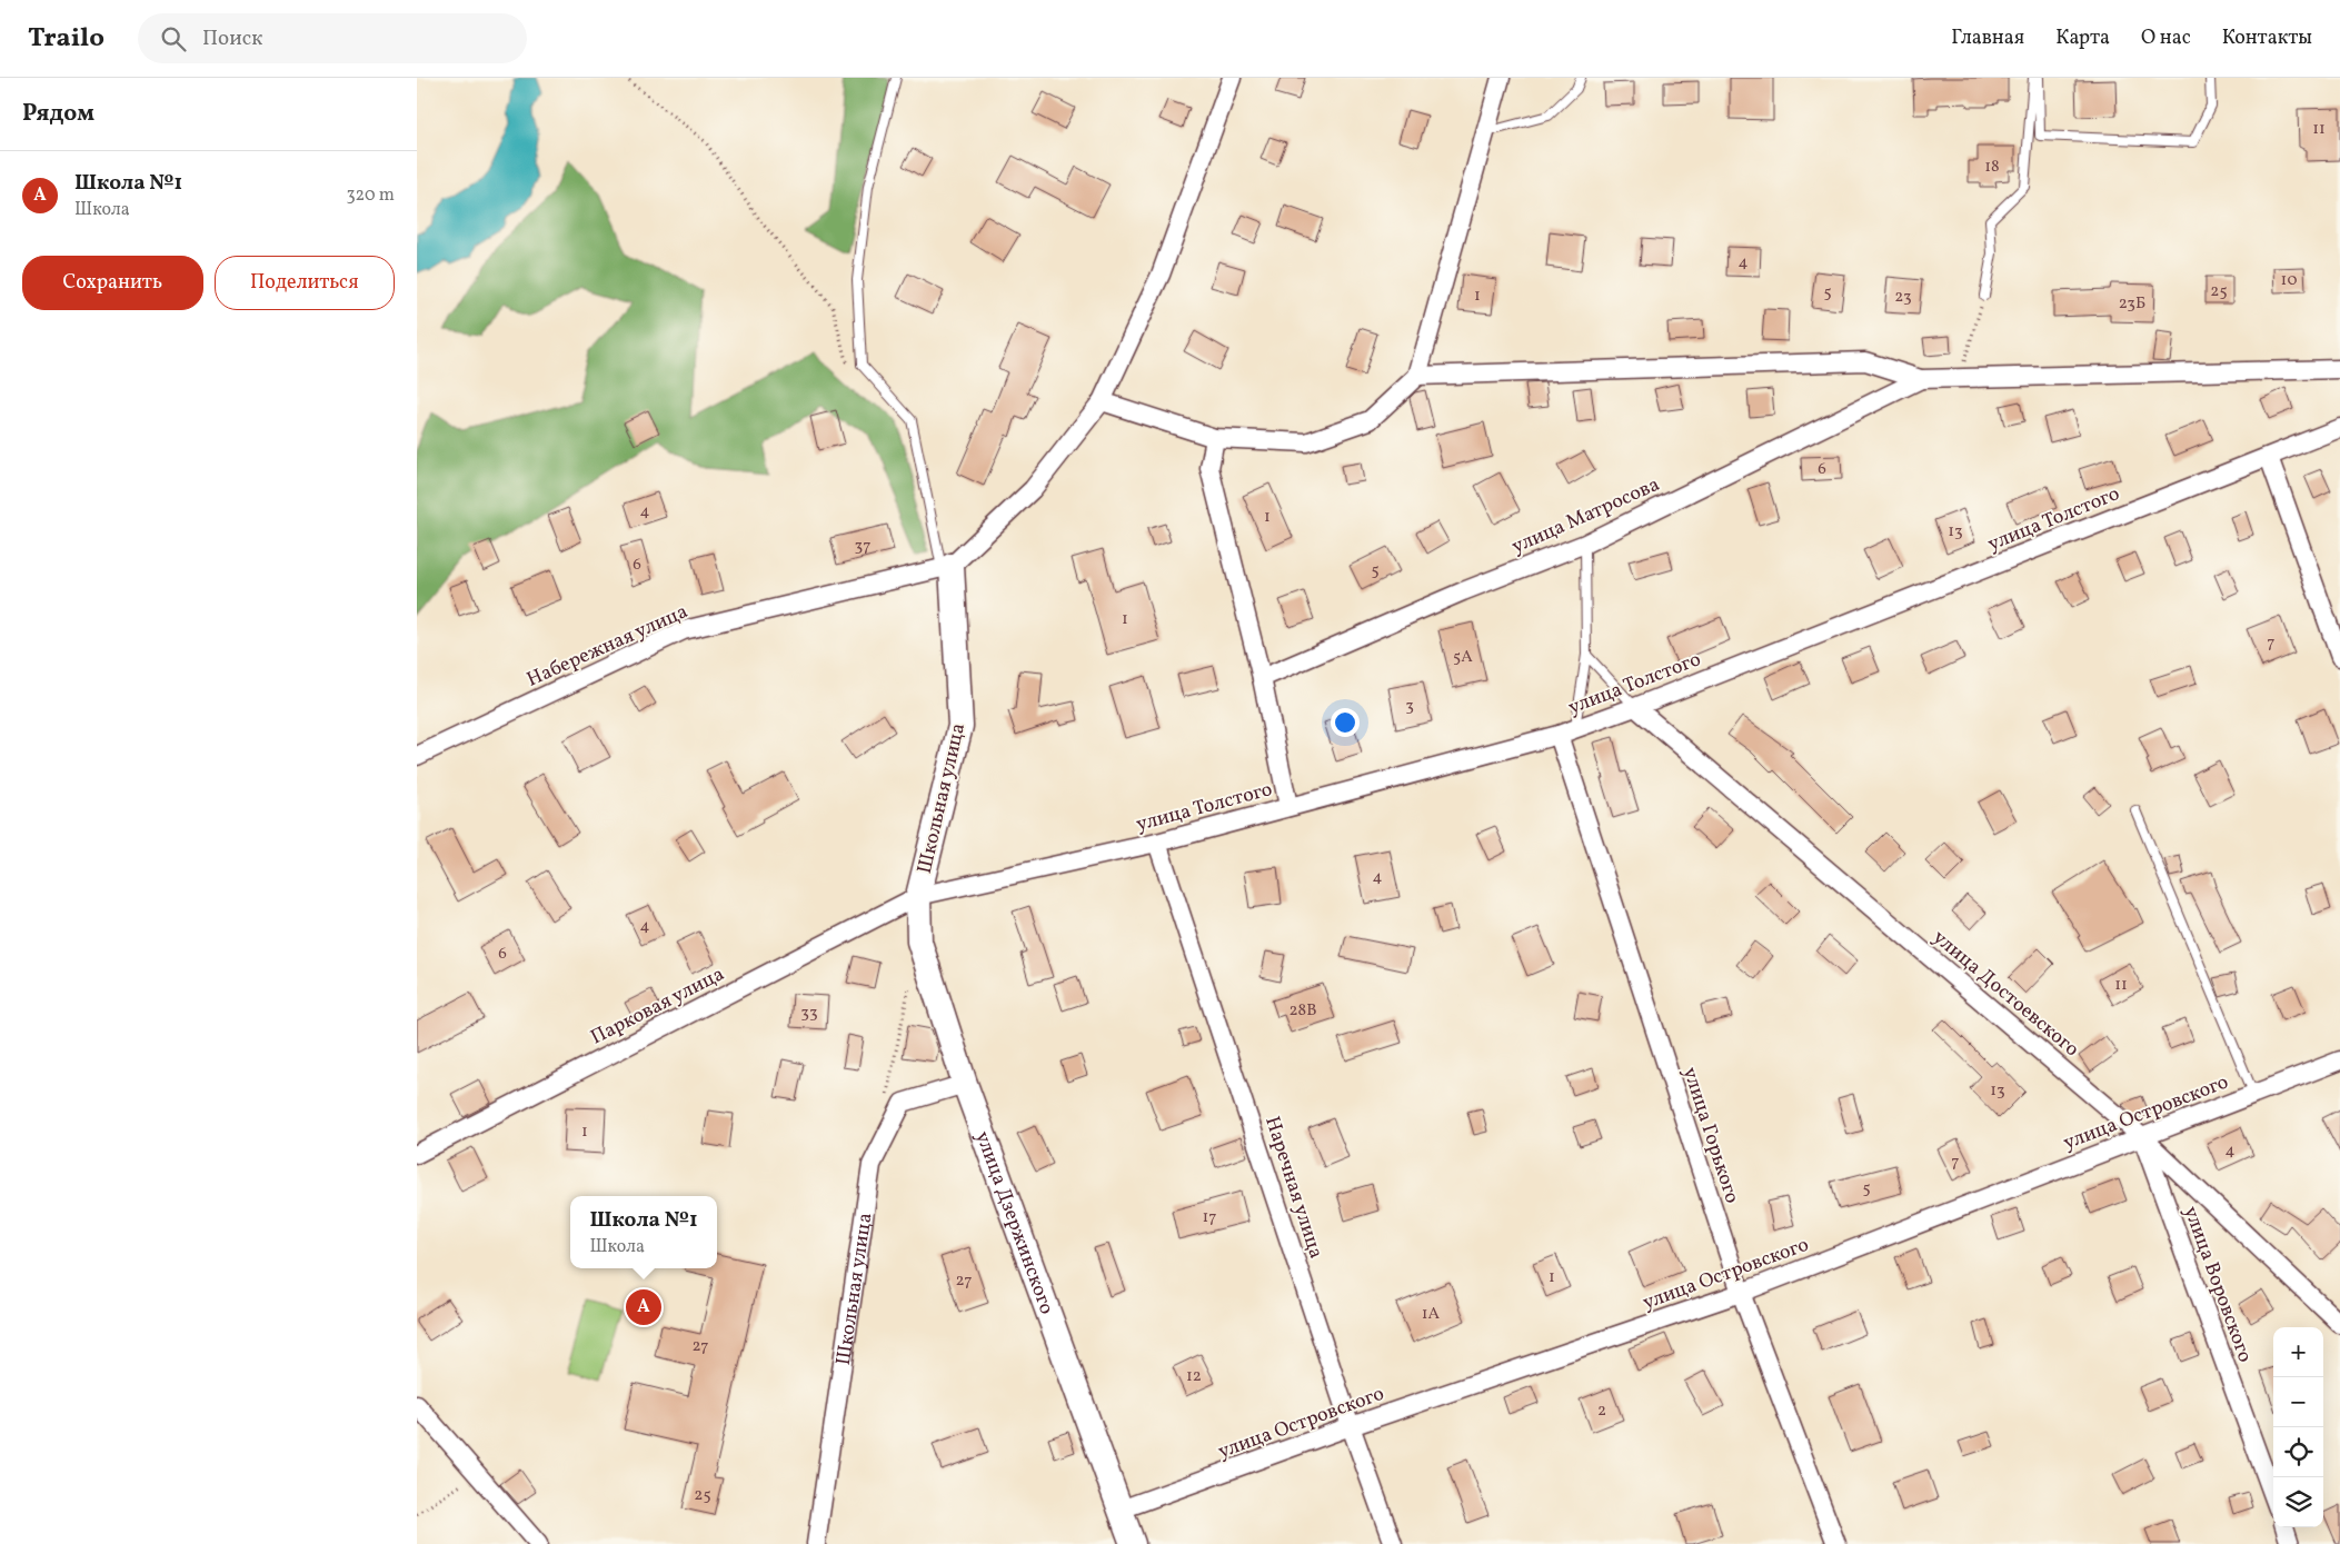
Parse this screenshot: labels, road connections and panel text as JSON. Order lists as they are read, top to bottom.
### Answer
{
  "streets": {
    "street": [
      "улица Матросова",
      "улица Толстого",
      "Набережная улица",
      "Школьная улица",
      "улица Достоевского",
      "Парковая улица",
      "улица Островского",
      "улица Горького",
      "Наречная улица",
      "улица Дзержинского",
      "улица Воровского"
    ]
  },
  "crossings": [
    ["улица Толстого", "Школьная улица"],
    ["улица Толстого", "улица Достоевского"],
    ["улица Толстого", "Парковая улица"],
    ["улица Толстого", "улица Горького"],
    ["улица Толстого", "Наречная улица"],
    ["улица Толстого", "улица Дзержинского"],
    ["Набережная улица", "Школьная улица"],
    ["Школьная улица", "Парковая улица"],
    ["Школьная улица", "улица Дзержинского"],
    ["улица Достоевского", "улица Островского"],
    ["улица Достоевского", "улица Воровского"],
    ["Парковая улица", "улица Дзержинского"],
    ["улица Островского", "улица Горького"],
    ["улица Островского", "Наречная улица"],
    ["улица Островского", "улица Дзержинского"],
    ["улица Островского", "улица Воровского"]
  ],
  "house_numbers": [
    "11",
    "18",
    "4",
    "10",
    "25",
    "5",
    "1",
    "23",
    "23Б",
    "6",
    "4",
    "1",
    "13",
    "37",
    "6",
    "5",
    "1",
    "7",
    "5А",
    "3",
    "4",
    "4",
    "6",
    "11",
    "28В",
    "33",
    "13",
    "1",
    "4",
    "7",
    "5",
    "17",
    "1",
    "27",
    "1А",
    "27",
    "12",
    "2",
    "25"
  ],
  "page": {
    "header": "Trailo",
    "search": "Поиск",
    "nav": [
      "Главная",
      "Карта",
      "О нас",
      "Контакты"
    ],
    "heading": "Рядом",
    "list": [
      {
        "mark": "A",
        "name": "Школа №1",
        "note": "Школа",
        "value": "320 m"
      }
    ],
    "buttons": ["Сохранить", "Поделиться"],
    "popup": ["Школа №1", "Школа"],
    "pins": "A",
    "map_buttons": ["+", "−"]
  }
}
